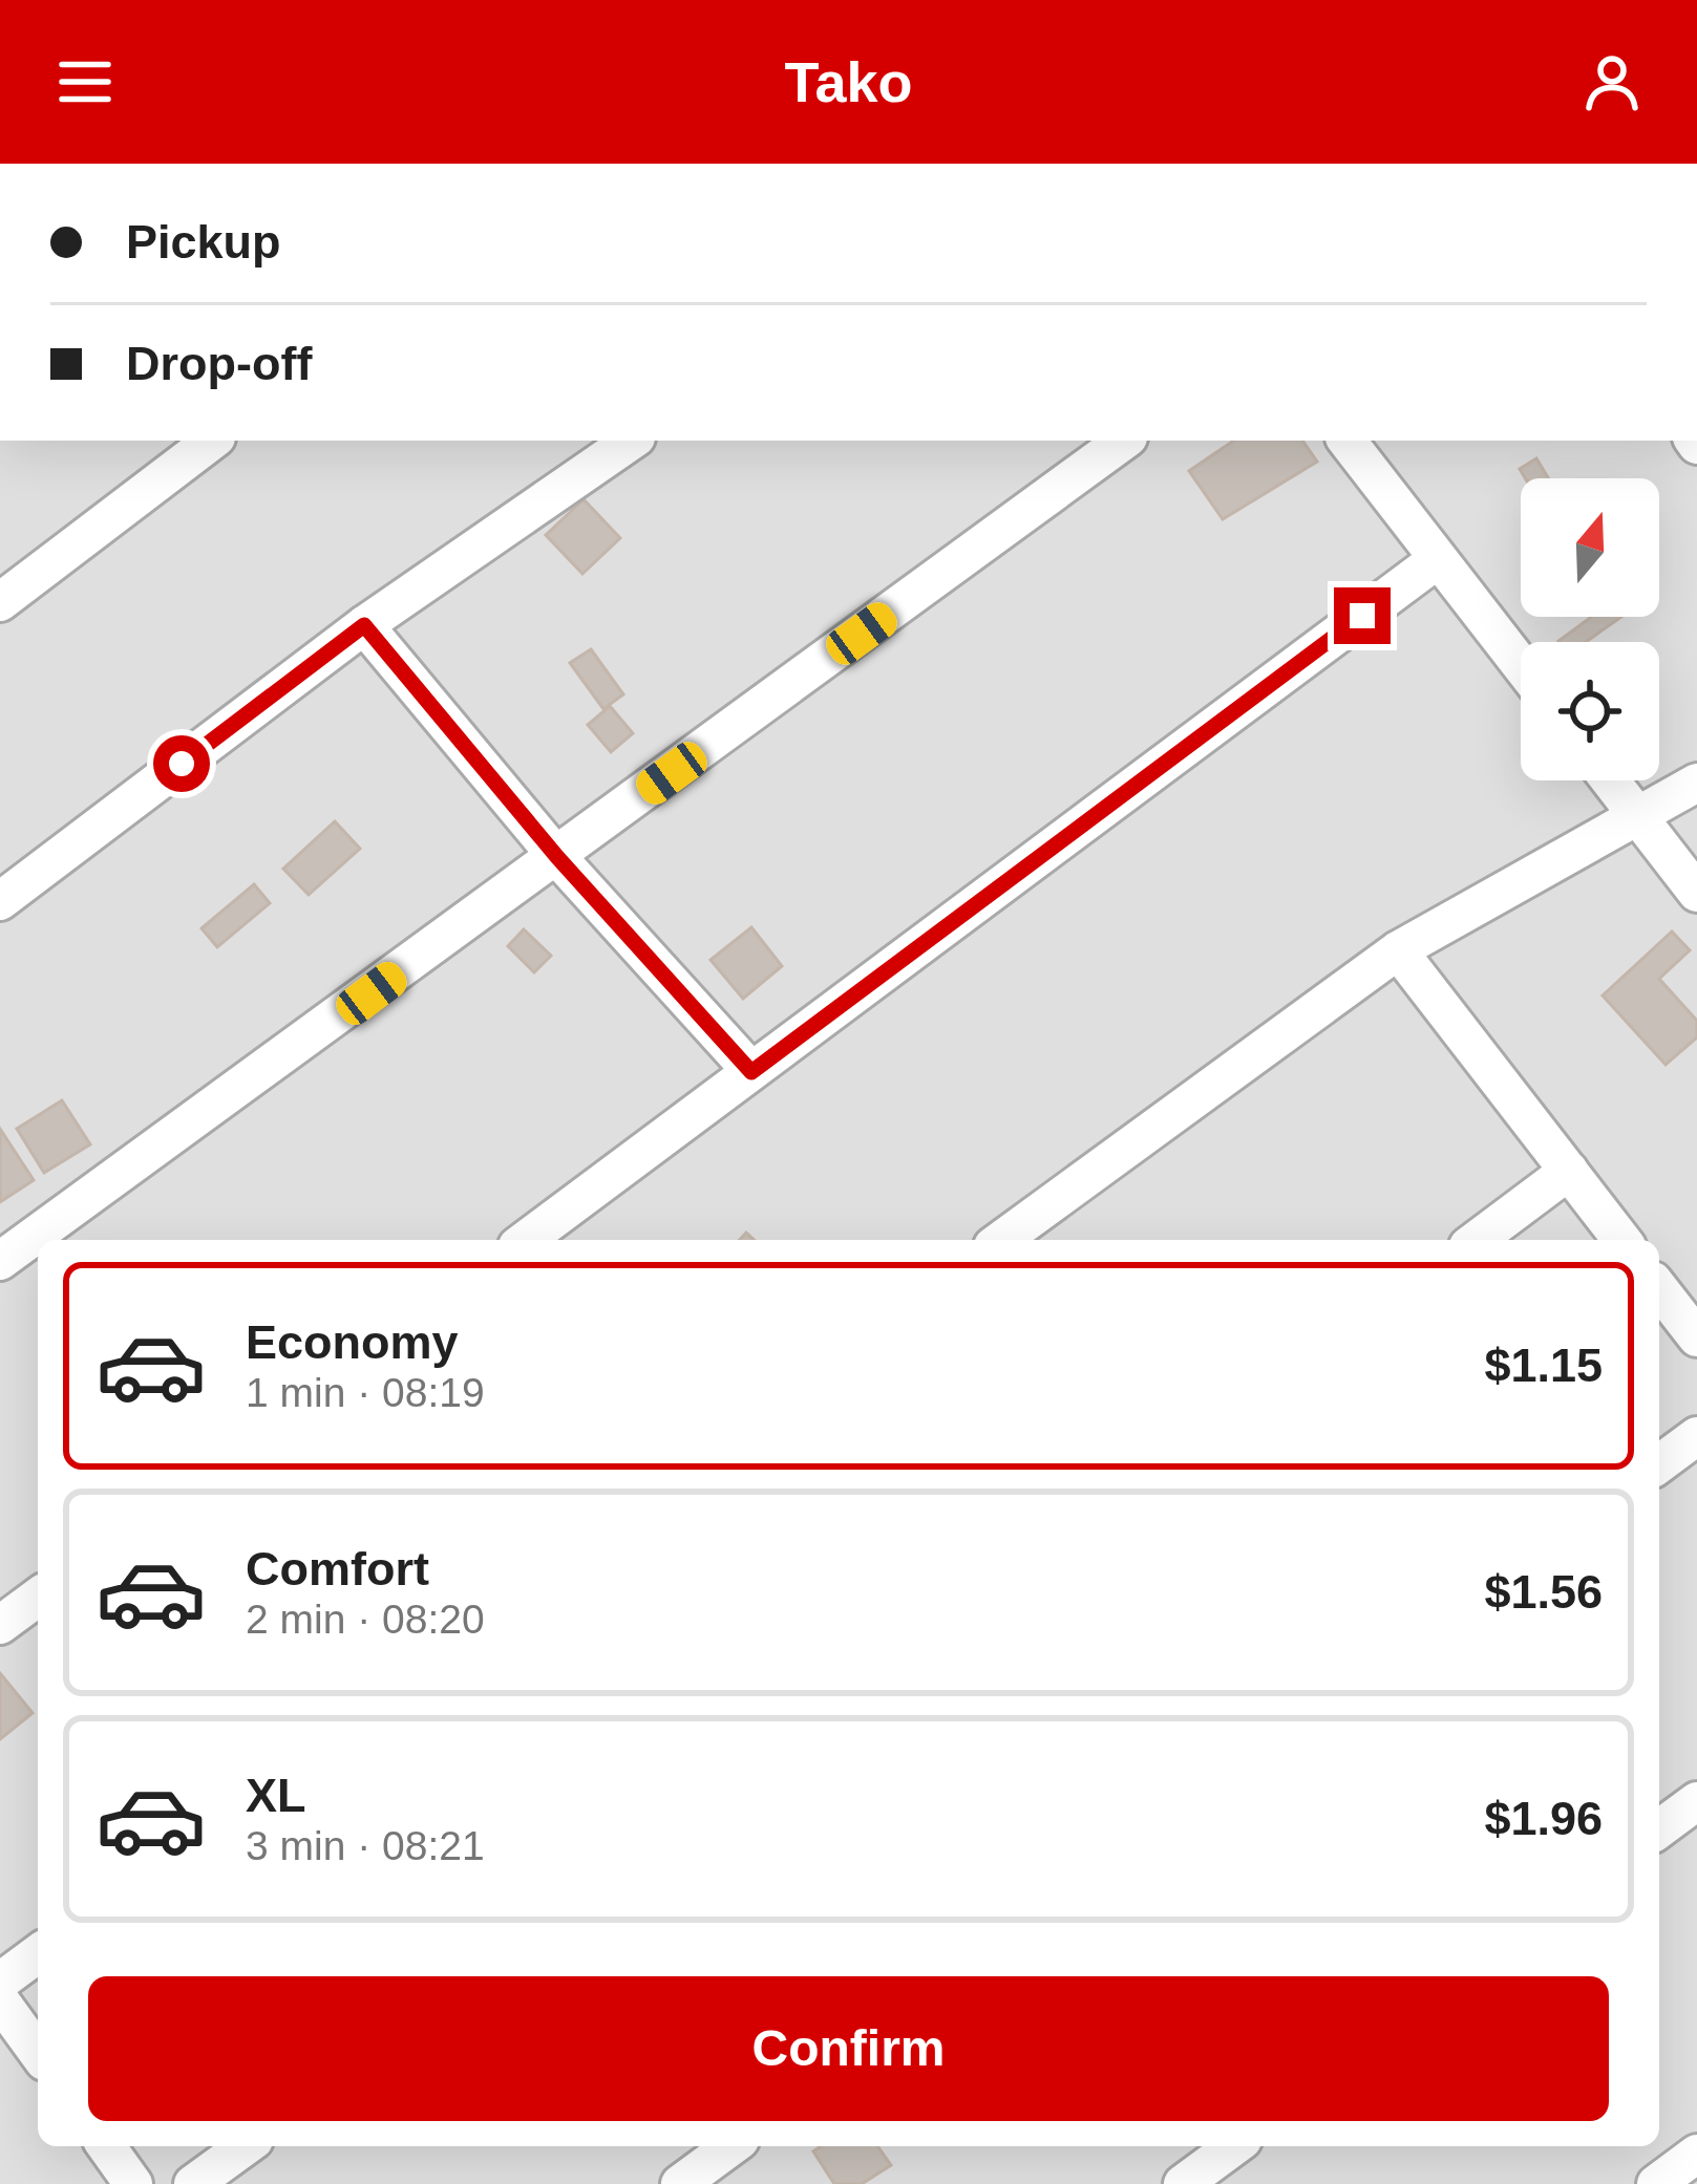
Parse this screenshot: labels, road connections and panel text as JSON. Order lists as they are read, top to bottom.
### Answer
{
  "north": "top",
  "page": {
    "header": "Tako",
    "banner": ["Pickup", "Drop-off"],
    "list": [
      {
        "name": "Economy",
        "note": "1 min · 08:19",
        "value": "$1.15"
      },
      {
        "name": "Comfort",
        "note": "2 min · 08:20",
        "value": "$1.56"
      },
      {
        "name": "XL",
        "note": "3 min · 08:21",
        "value": "$1.96"
      }
    ],
    "buttons": "Confirm"
  }
}
